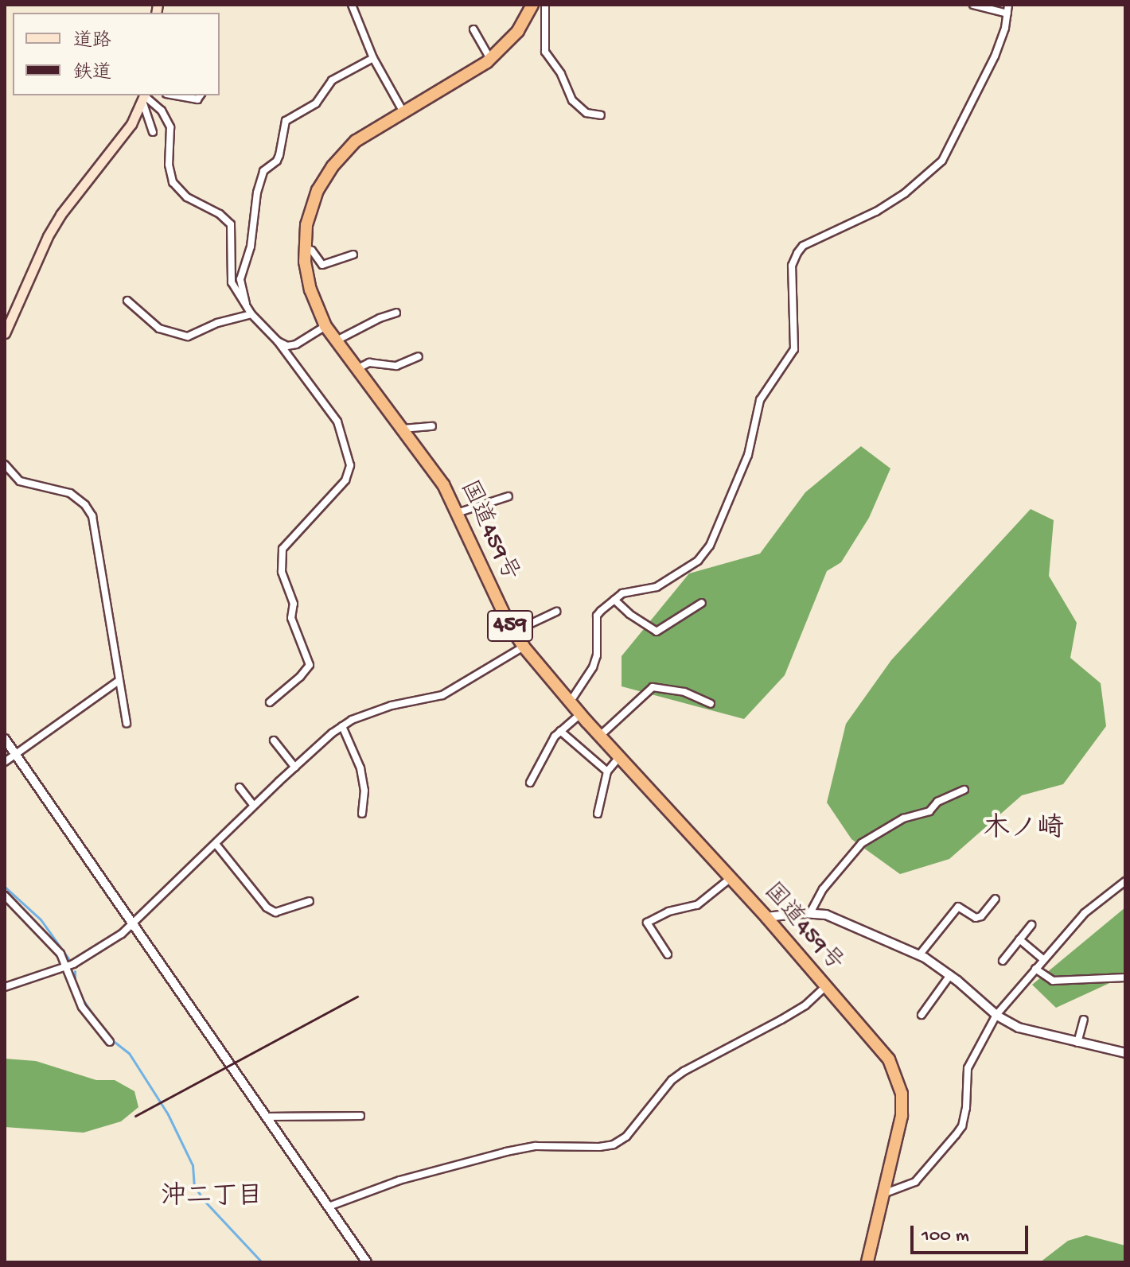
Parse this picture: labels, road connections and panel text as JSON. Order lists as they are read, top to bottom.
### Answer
{
  "streets": {
    "highway": ["国道459号", "459"]
  },
  "districts": ["木ノ崎", "沖二丁目"],
  "legend": ["道路", "鉄道"],
  "scale_bar": "100 m"
}
